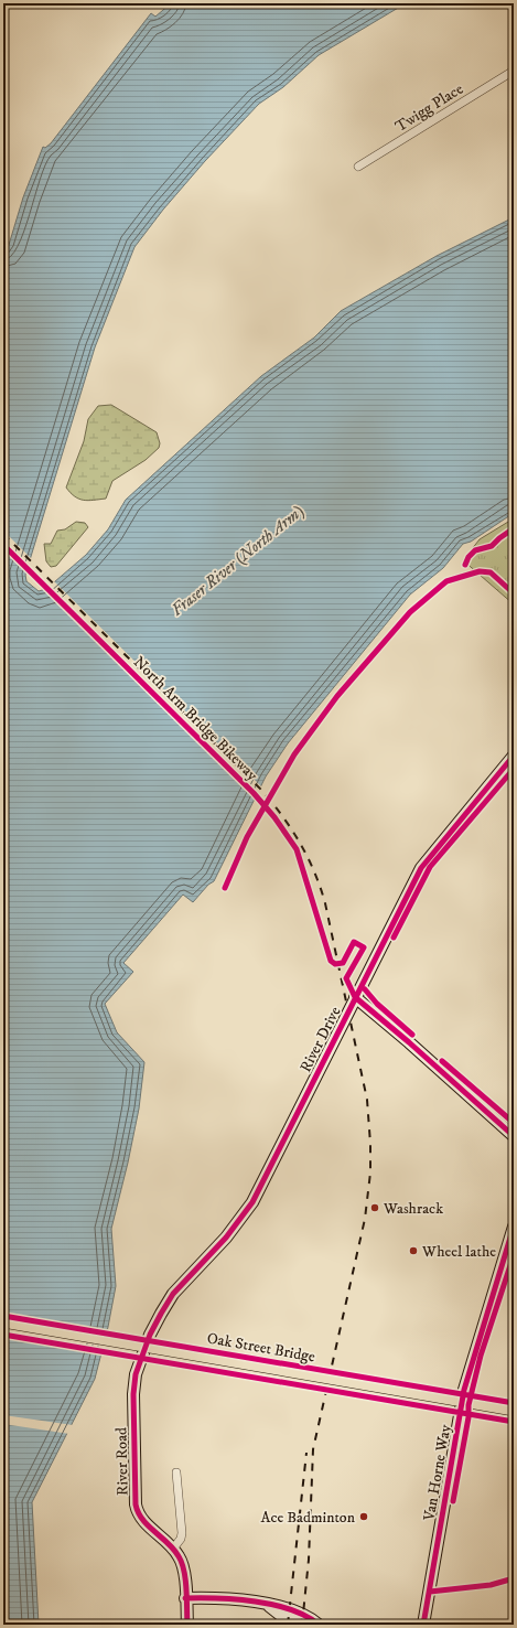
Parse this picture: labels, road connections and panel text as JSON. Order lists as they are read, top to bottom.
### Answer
{
  "streets": {
    "highway": ["Oak Street Bridge"],
    "street": [
      "Twigg Place",
      "River Drive",
      "River Road",
      "Van Horne Way"
    ],
    "cycle path": ["North Arm Bridge Bikeway"]
  },
  "crossings": [
    ["River Drive", "River Road"]
  ],
  "water": ["Fraser River (North Arm)"],
  "places": ["Washrack", "Wheel lathe", "Ace Badminton"]
}
